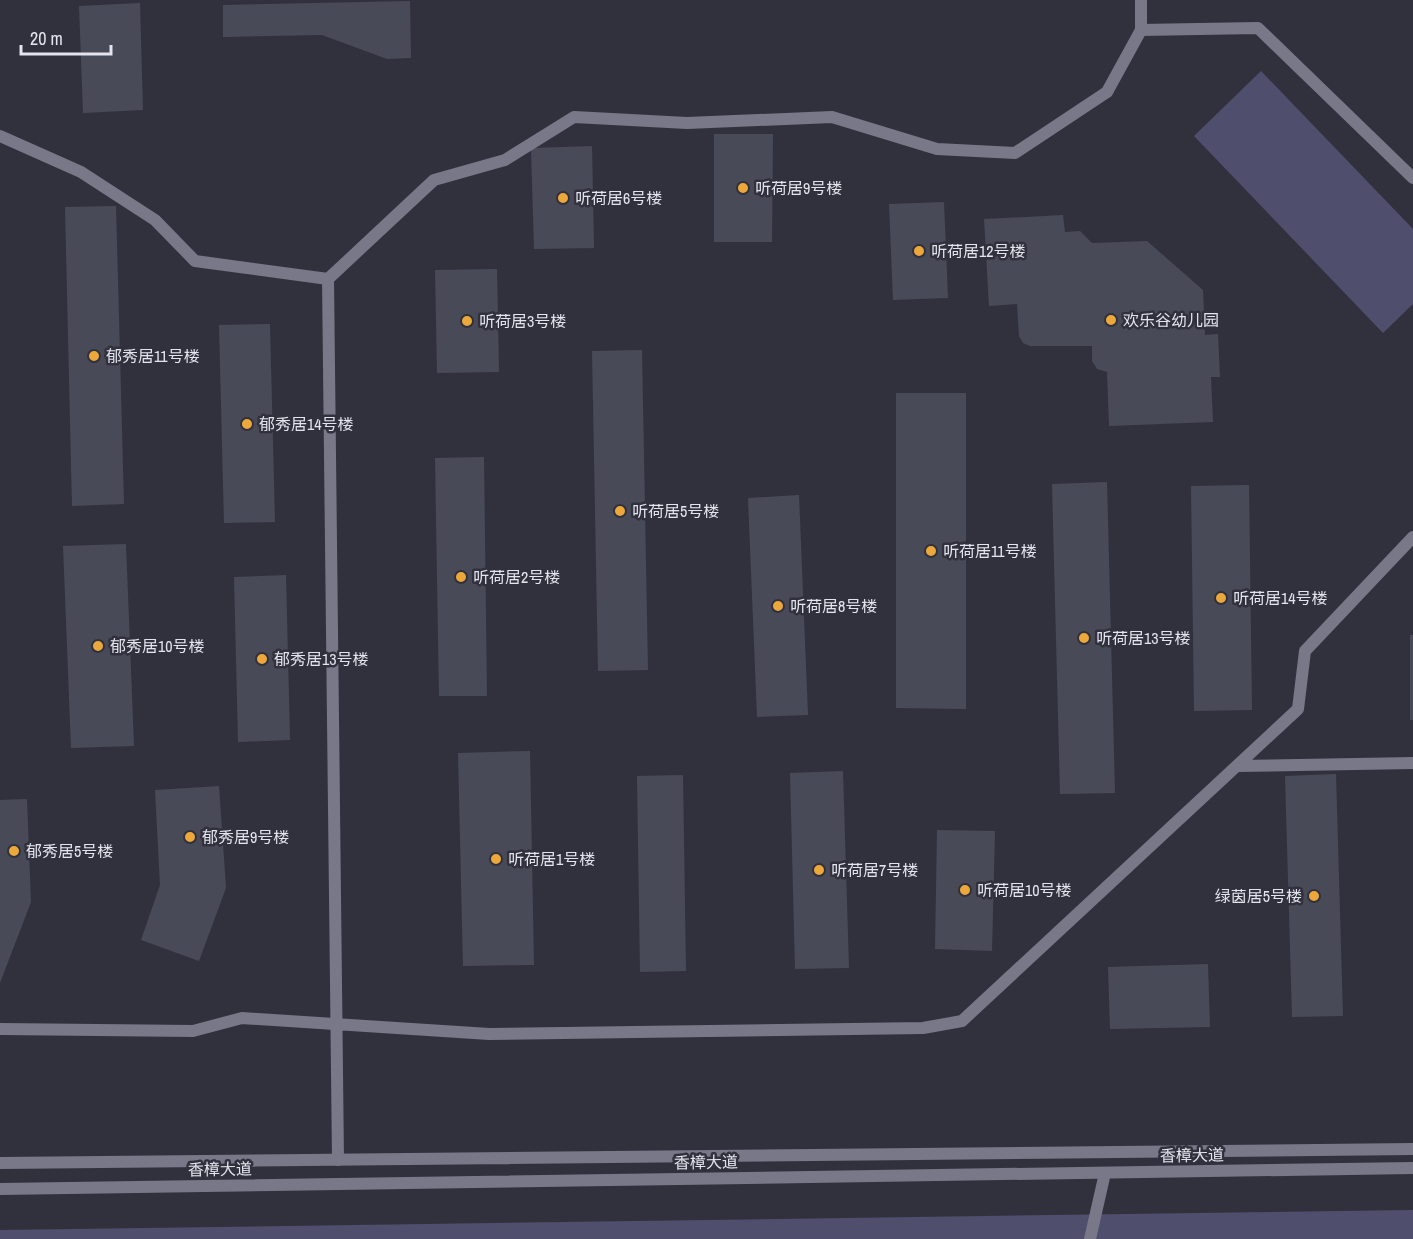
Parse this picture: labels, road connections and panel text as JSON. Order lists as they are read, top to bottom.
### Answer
{
  "streets": {
    "street": ["香樟大道"]
  },
  "places": [
    "听荷居9号楼",
    "听荷居6号楼",
    "听荷居12号楼",
    "欢乐谷幼儿园",
    "听荷居3号楼",
    "郁秀居11号楼",
    "郁秀居14号楼",
    "听荷居5号楼",
    "听荷居11号楼",
    "听荷居2号楼",
    "听荷居14号楼",
    "听荷居8号楼",
    "听荷居13号楼",
    "郁秀居10号楼",
    "郁秀居13号楼",
    "郁秀居9号楼",
    "郁秀居5号楼",
    "听荷居1号楼",
    "听荷居7号楼",
    "听荷居10号楼",
    "绿茵居5号楼"
  ],
  "scale_bar": "20 m"
}
